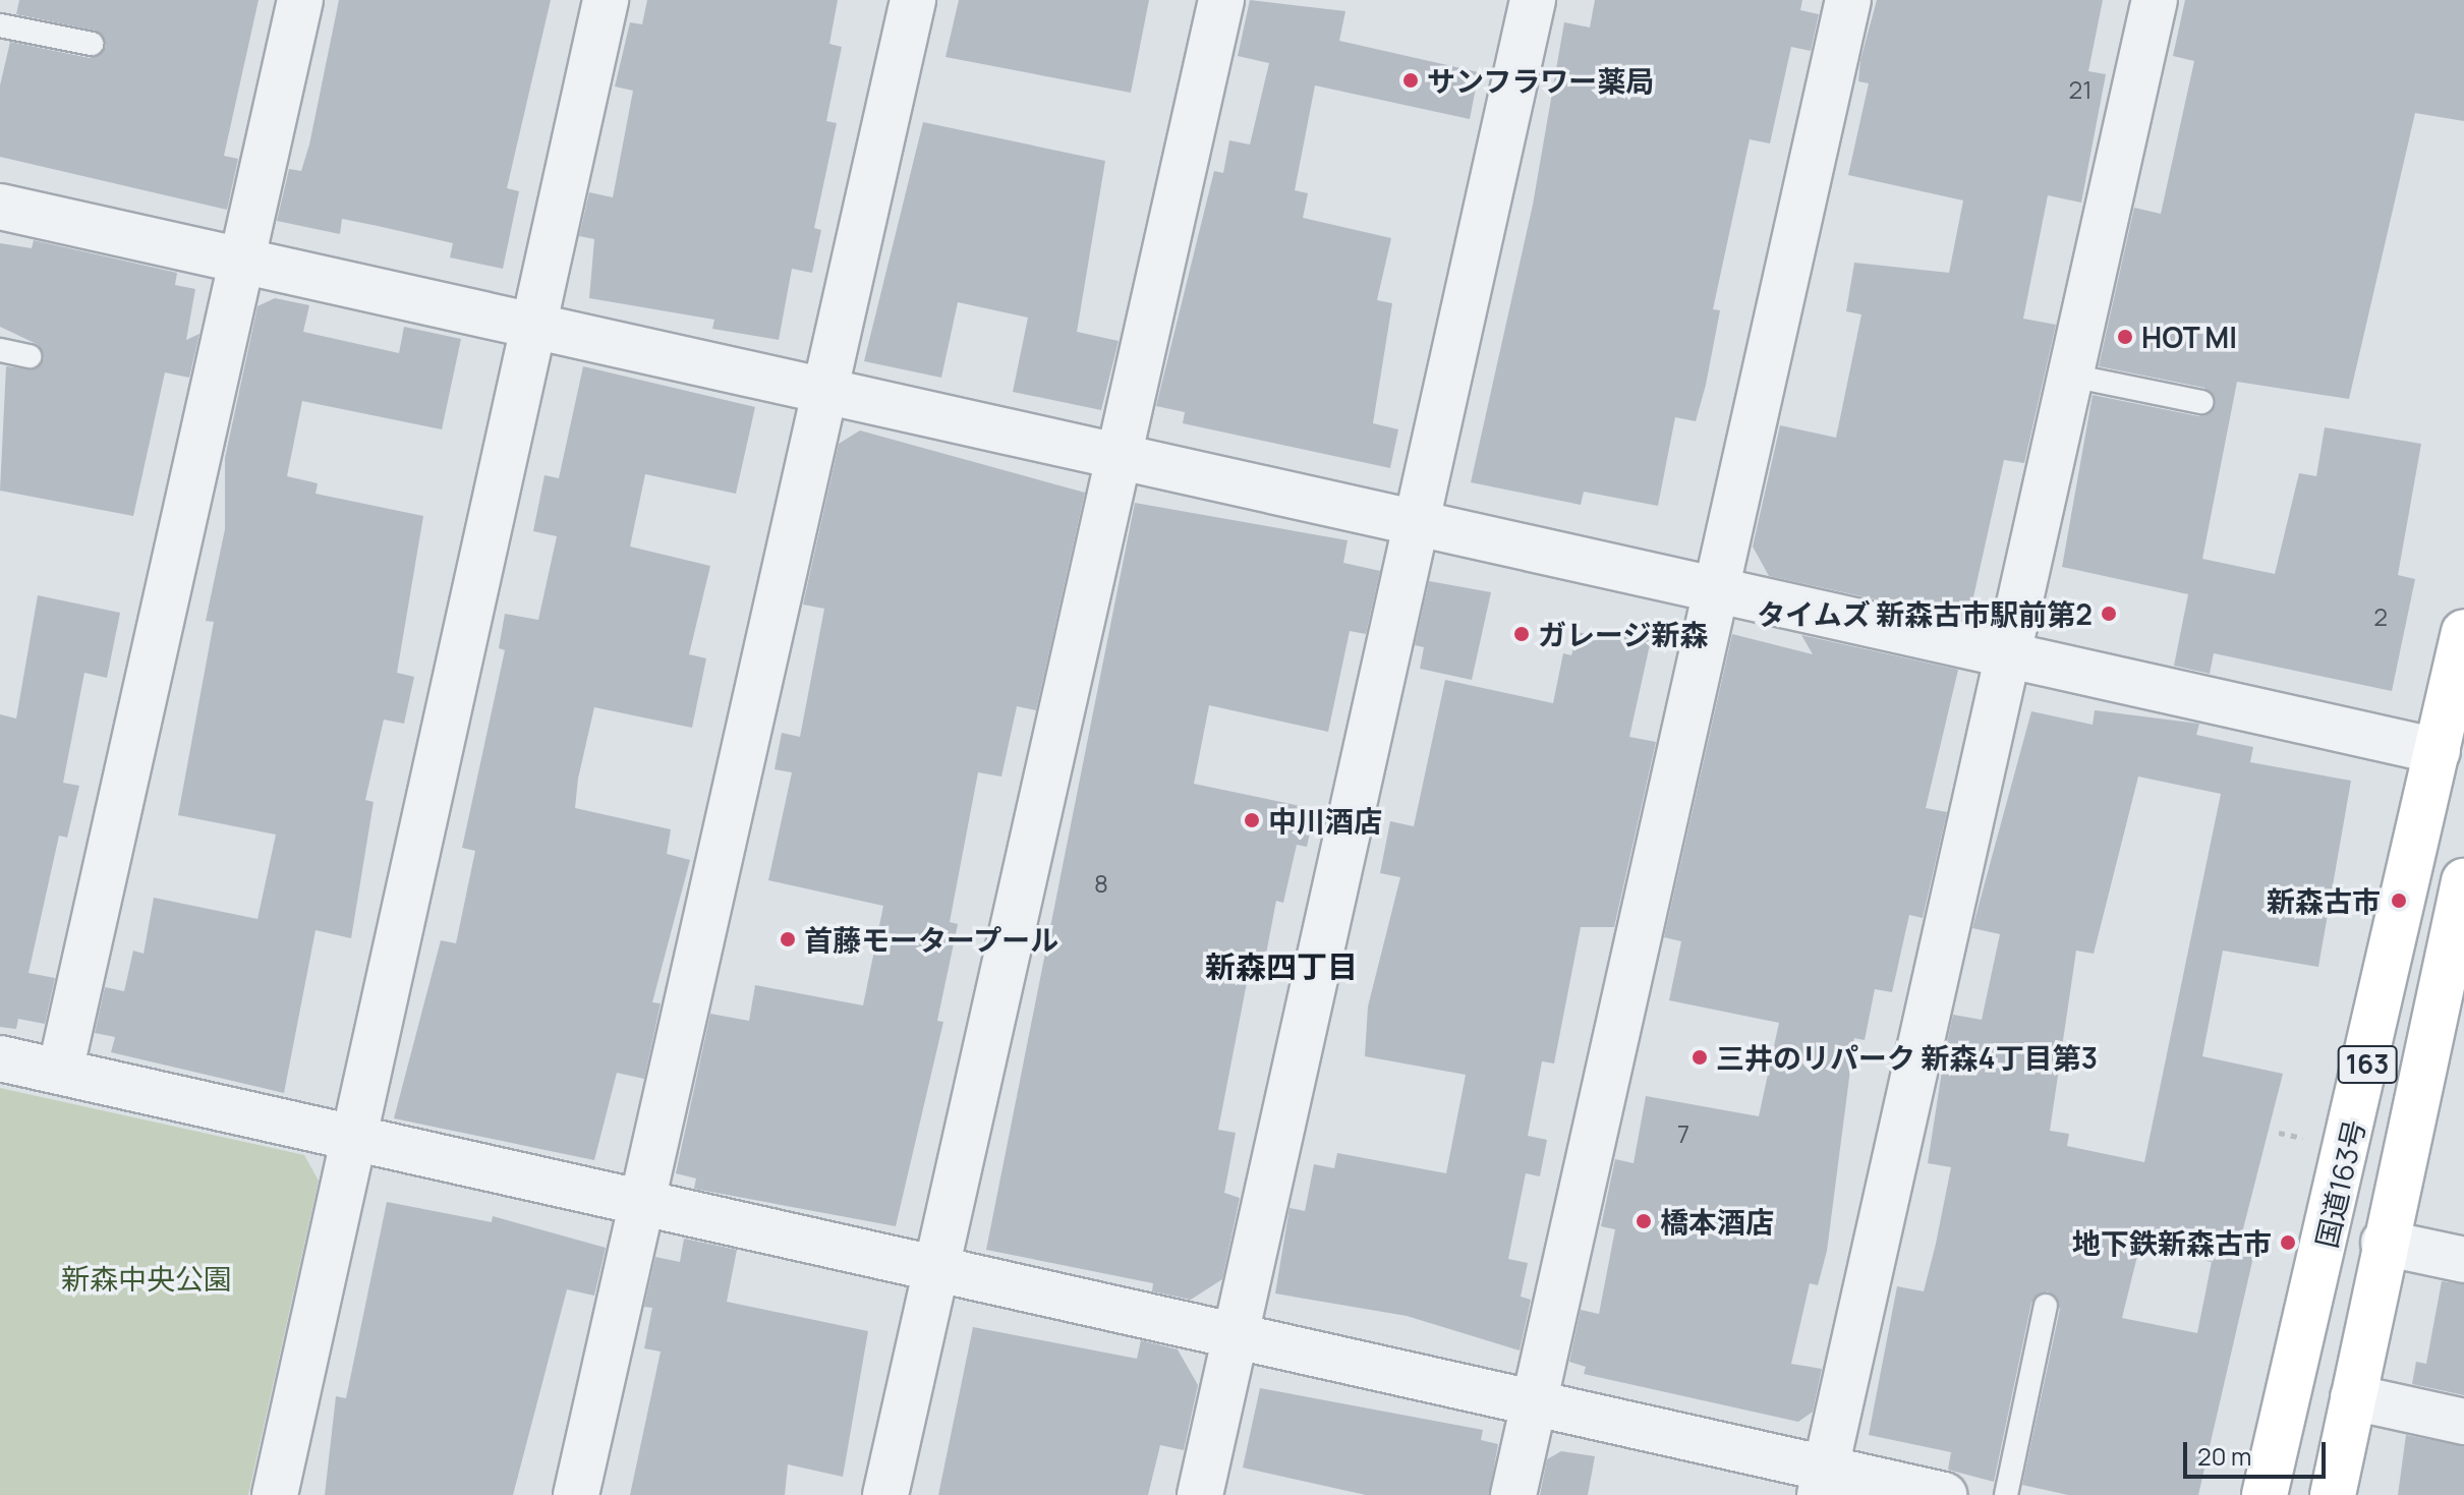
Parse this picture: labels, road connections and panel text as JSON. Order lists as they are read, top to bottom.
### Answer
{
  "streets": {
    "highway": ["163", "国道163号"]
  },
  "districts": ["新森四丁目"],
  "parks": ["新森中央公園"],
  "places": [
    "サンフラワー薬局",
    "HOT MI",
    "タイムズ 新森古市駅前第2",
    "ガレージ新森",
    "中川酒店",
    "新森古市",
    "首藤モータープール",
    "三井のリパーク 新森4丁目第3",
    "橋本酒店",
    "地下鉄新森古市"
  ],
  "house_numbers": [
    "21",
    "2",
    "8",
    "7"
  ],
  "scale_bar": "20 m"
}
